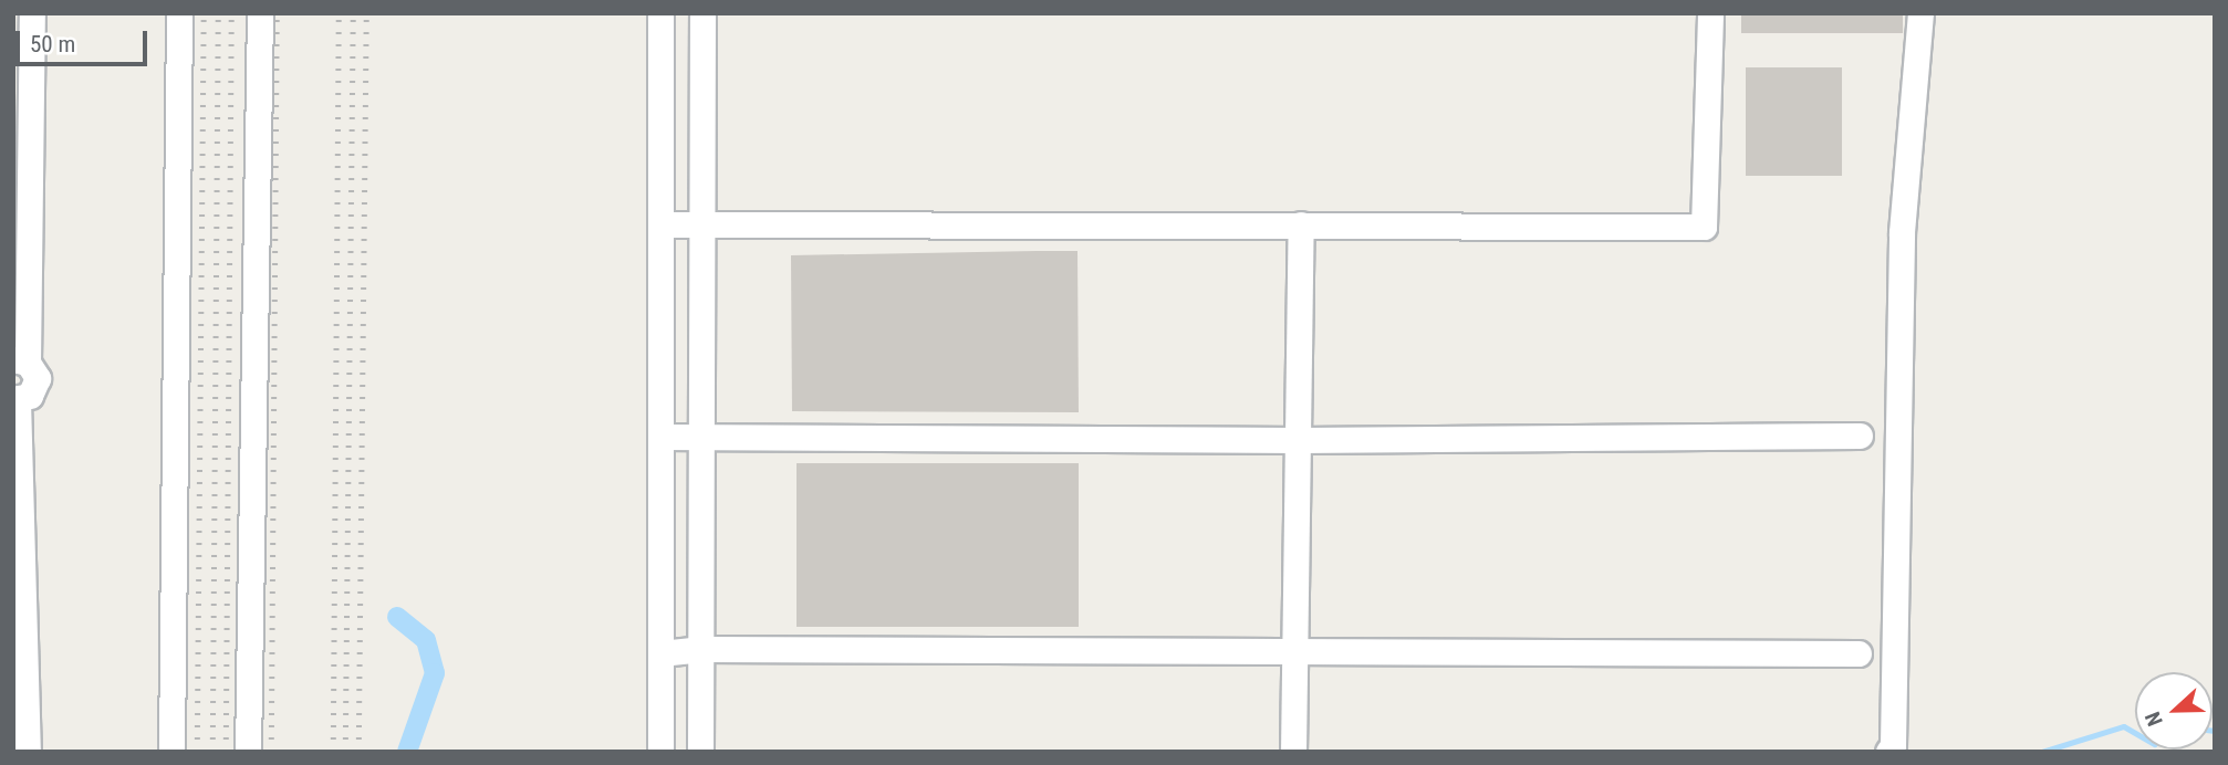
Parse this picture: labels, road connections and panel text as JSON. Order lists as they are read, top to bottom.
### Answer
{
  "scale_bar": "50 m",
  "north": "left"
}
